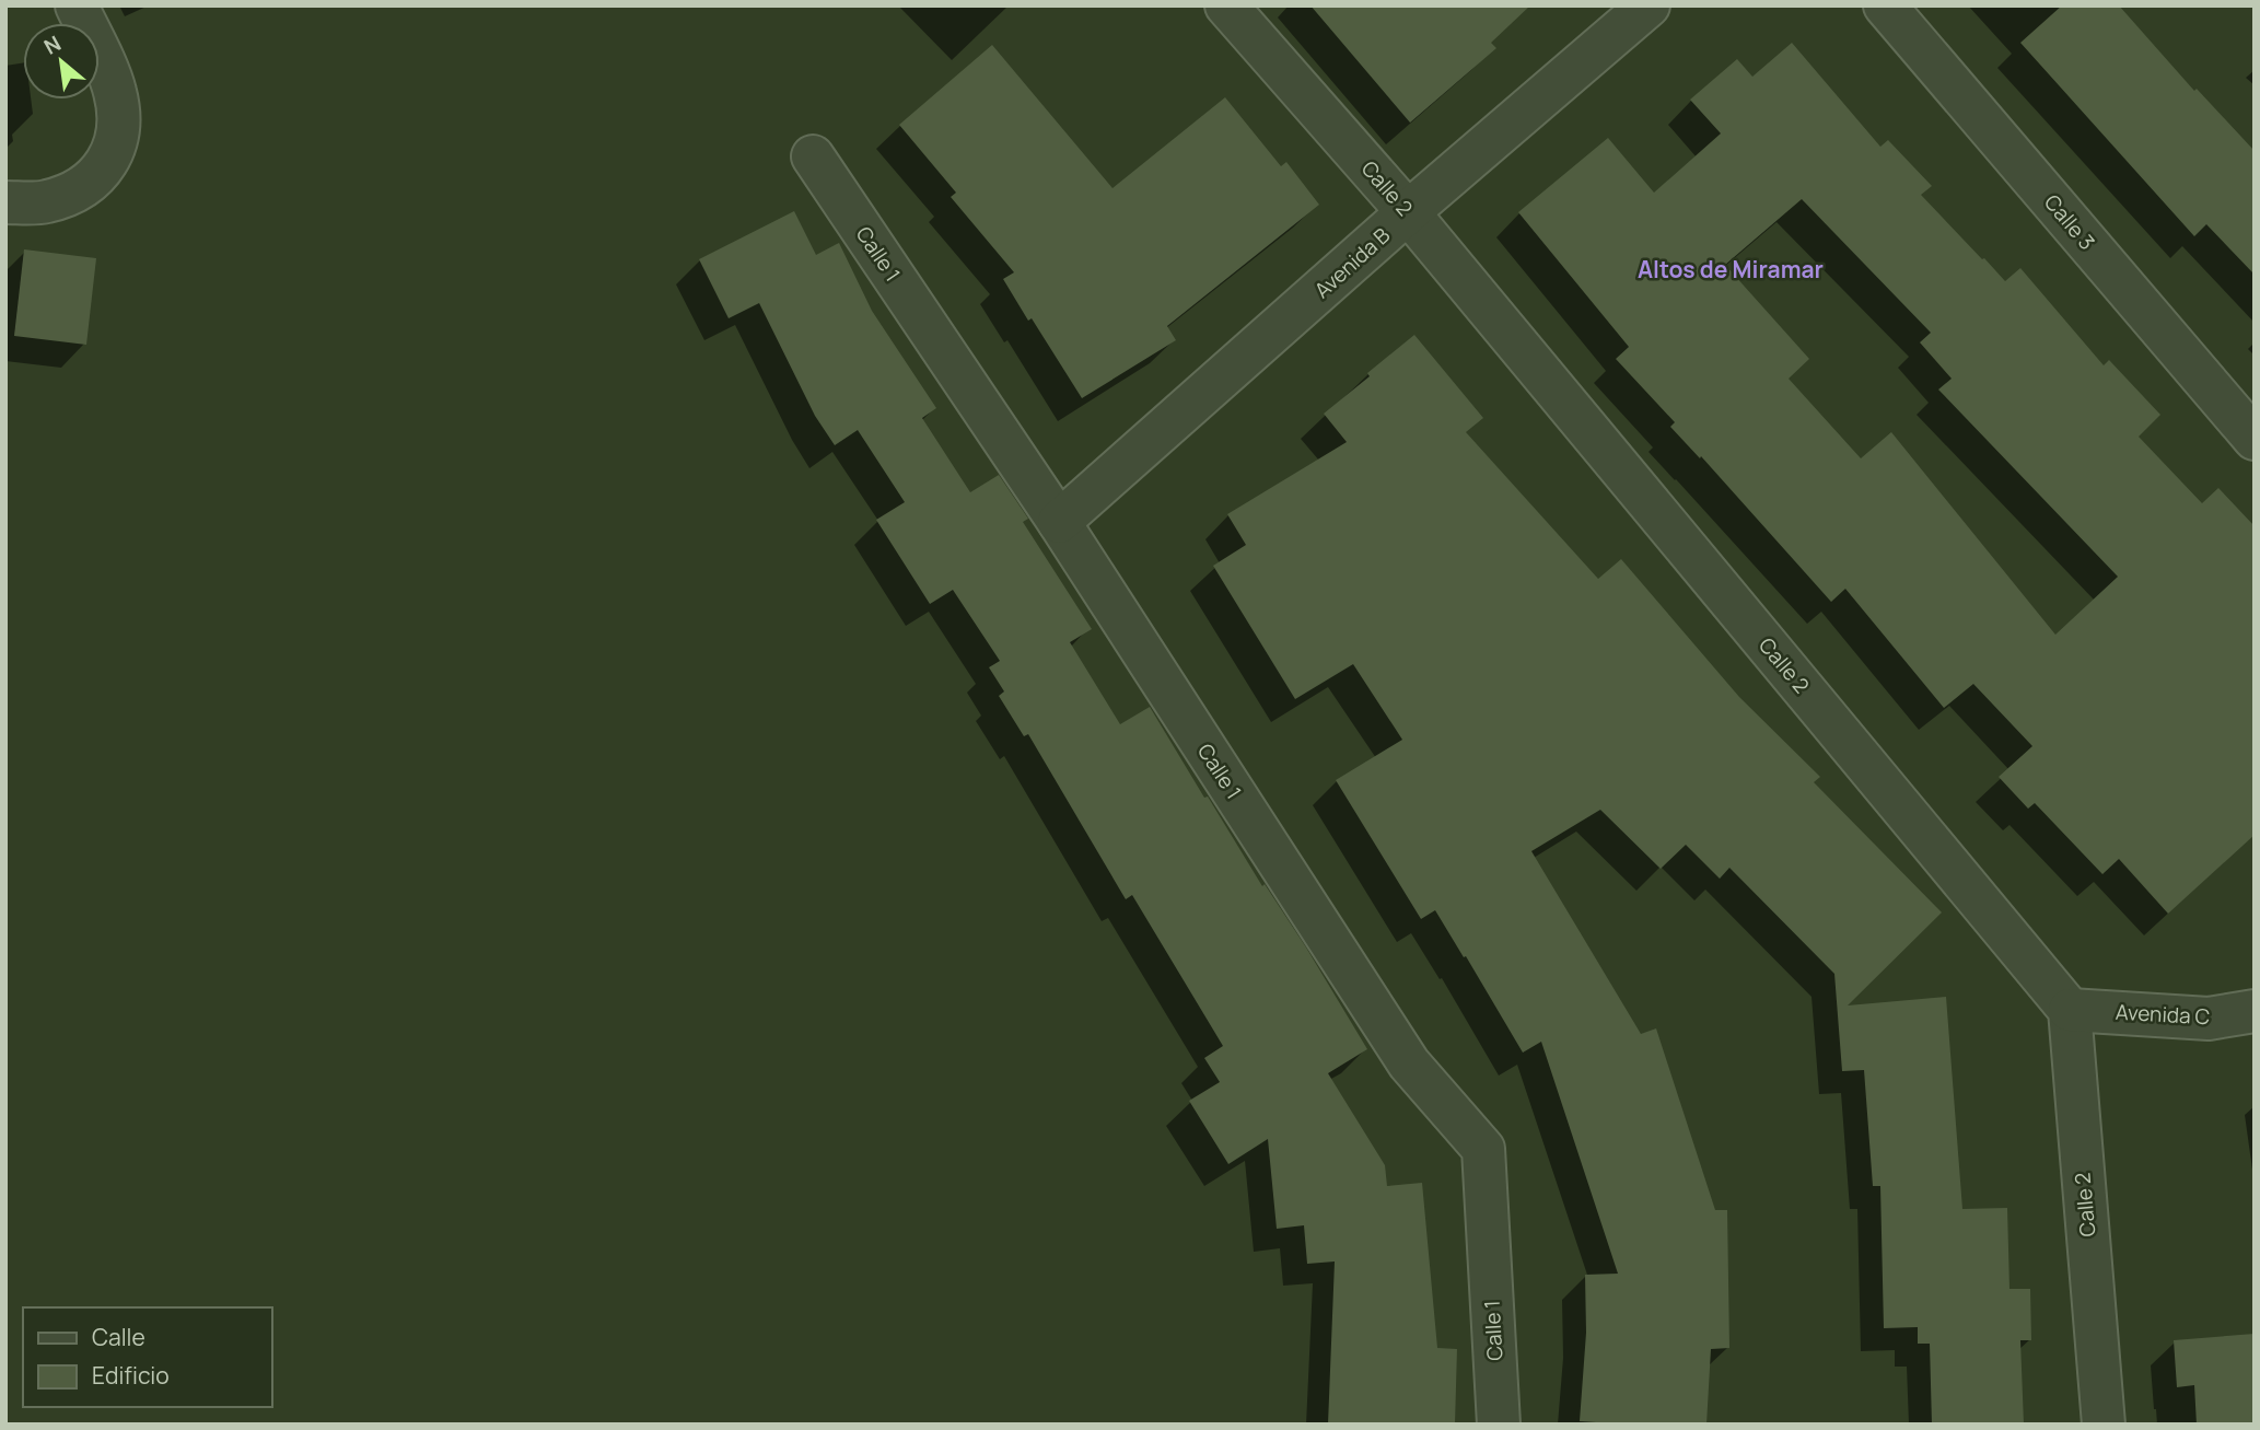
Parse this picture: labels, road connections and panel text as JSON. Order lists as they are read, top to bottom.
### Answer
{
  "streets": {
    "street": [
      "Calle 2",
      "Calle 3",
      "Calle 1",
      "Avenida B",
      "Avenida C"
    ]
  },
  "crossings": [
    ["Calle 2", "Avenida B"],
    ["Calle 2", "Avenida C"],
    ["Calle 1", "Avenida B"]
  ],
  "districts": ["Altos de Miramar"],
  "legend": ["Calle", "Edificio"],
  "north": "top left"
}
